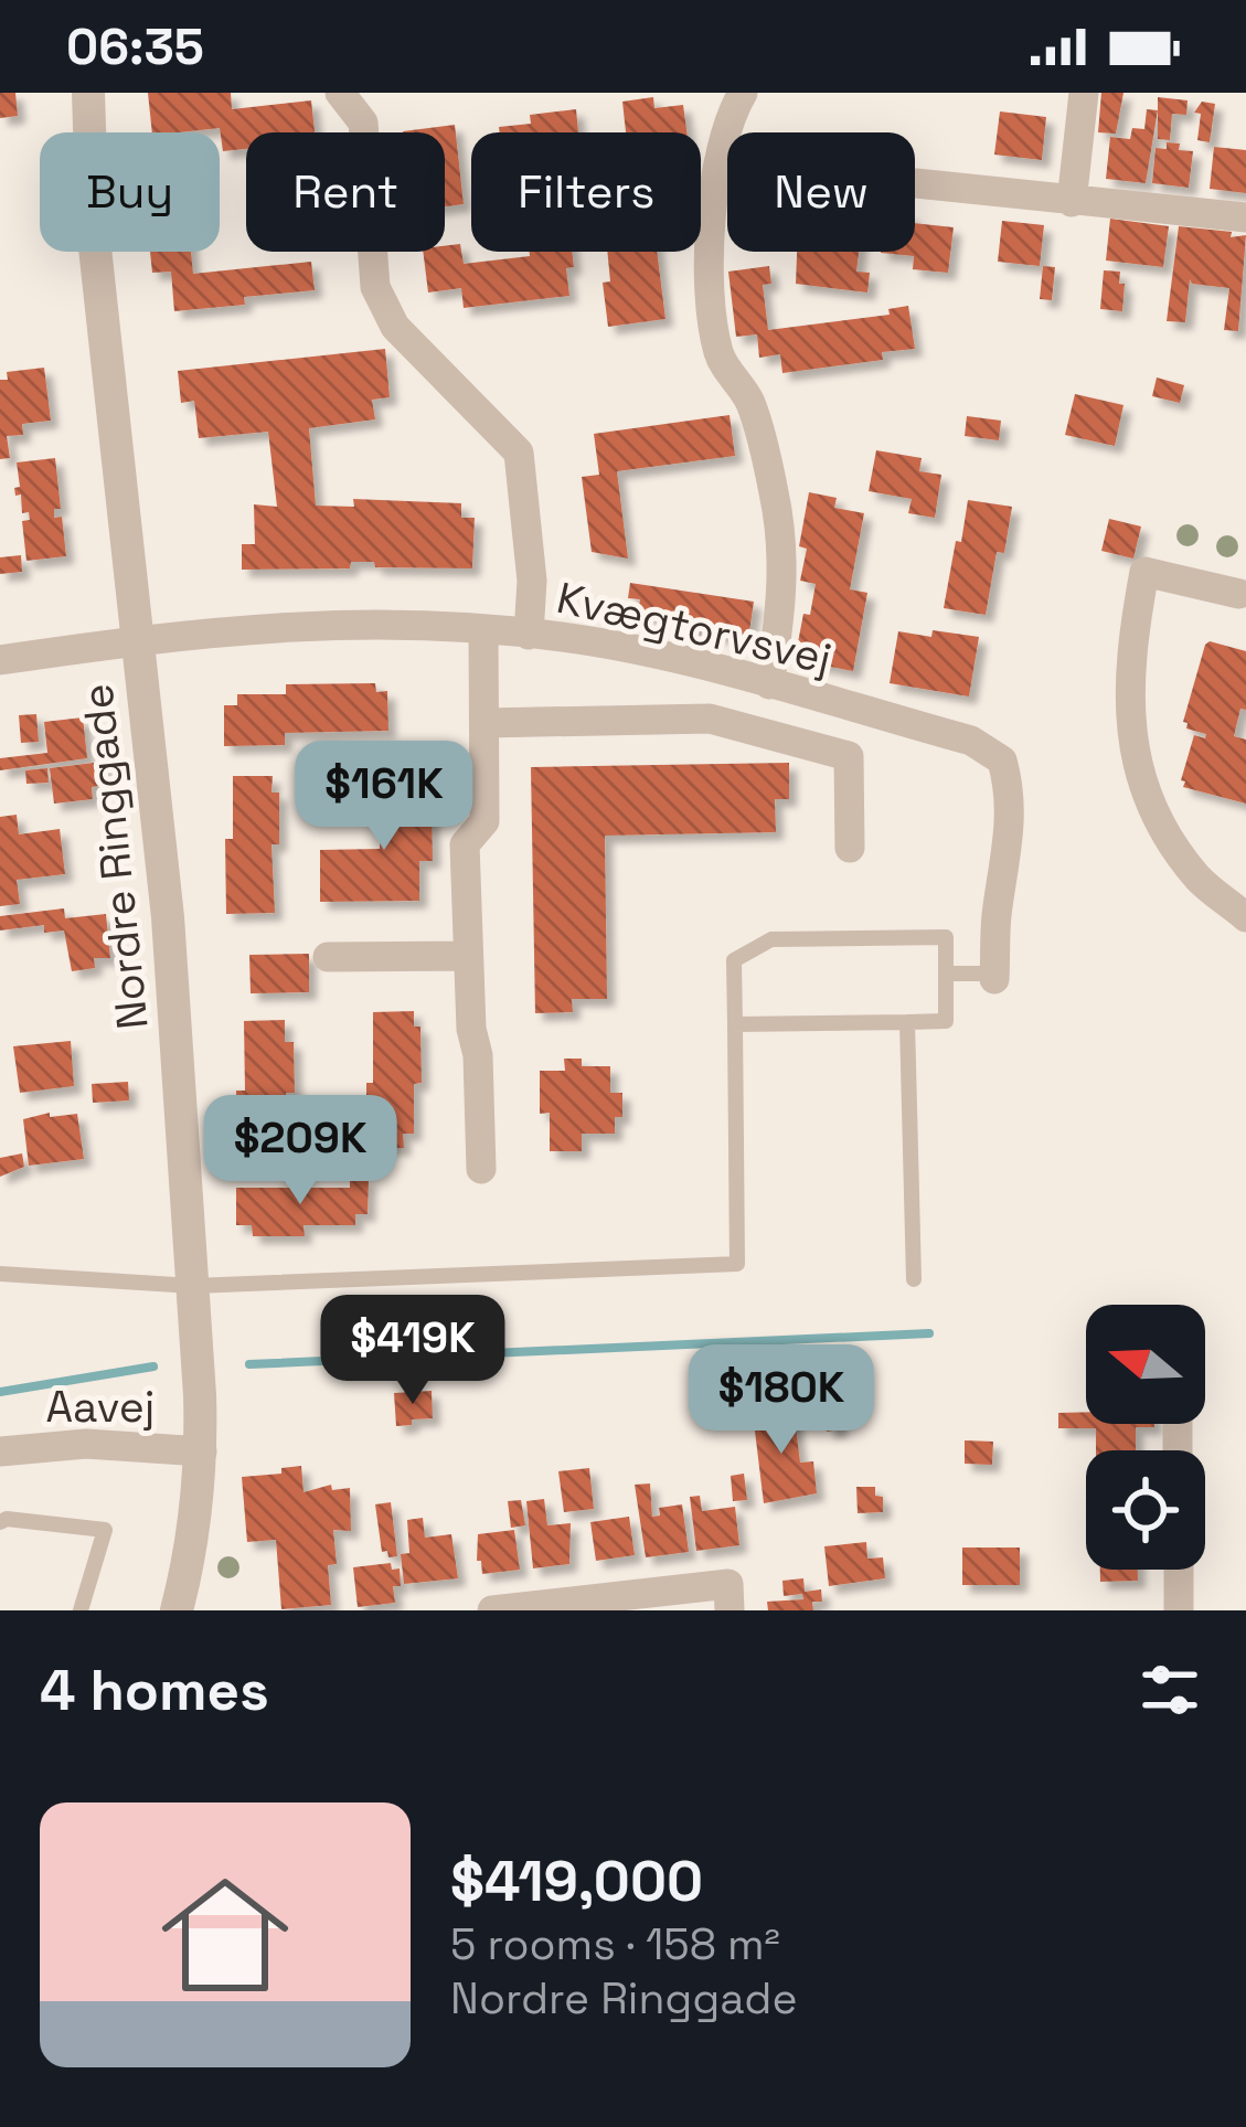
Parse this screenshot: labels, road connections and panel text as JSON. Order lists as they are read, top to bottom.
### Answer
{
  "streets": {
    "street": ["Kvægtorvsvej", "Nordre Ringgade", "Aavej"]
  },
  "crossings": [
    ["Kvægtorvsvej", "Nordre Ringgade"],
    ["Nordre Ringgade", "Aavej"]
  ],
  "north": "left",
  "page": {
    "status": "06:35",
    "chip": [
      "Buy",
      "Rent",
      "Filters",
      "New"
    ],
    "price": [
      "$161K",
      "$209K",
      "$419K",
      "$180K"
    ],
    "heading": "4 homes",
    "list": [
      {
        "name": "$419,000",
        "note": "5 rooms · 158 m² · Nordre Ringgade"
      }
    ]
  }
}
